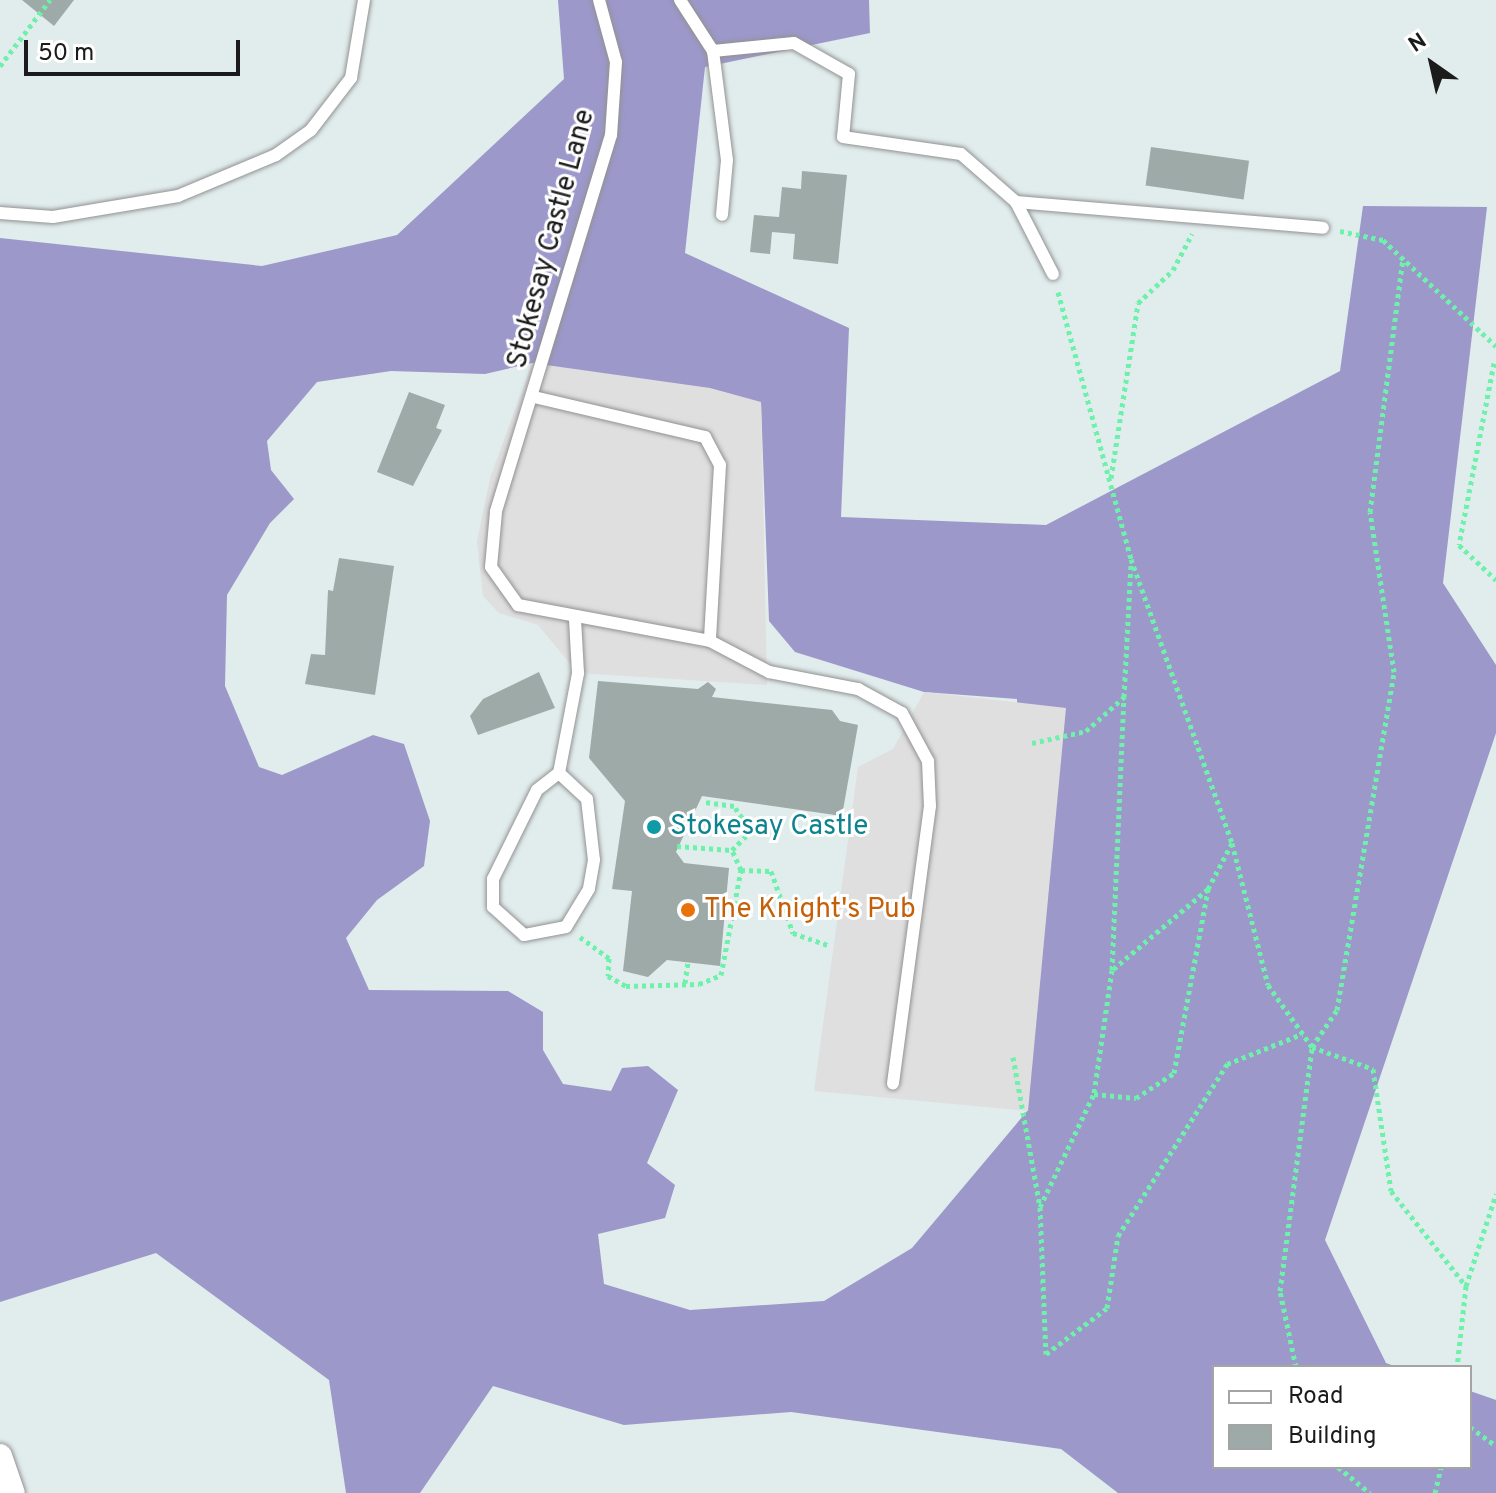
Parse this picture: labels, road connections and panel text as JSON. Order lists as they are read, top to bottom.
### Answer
{
  "streets": {
    "lane": ["Stokesay Castle Lane"]
  },
  "places": ["Stokesay Castle", "The Knight's Pub"],
  "legend": ["Road", "Building"],
  "scale_bar": "50 m",
  "north": "top left"
}
